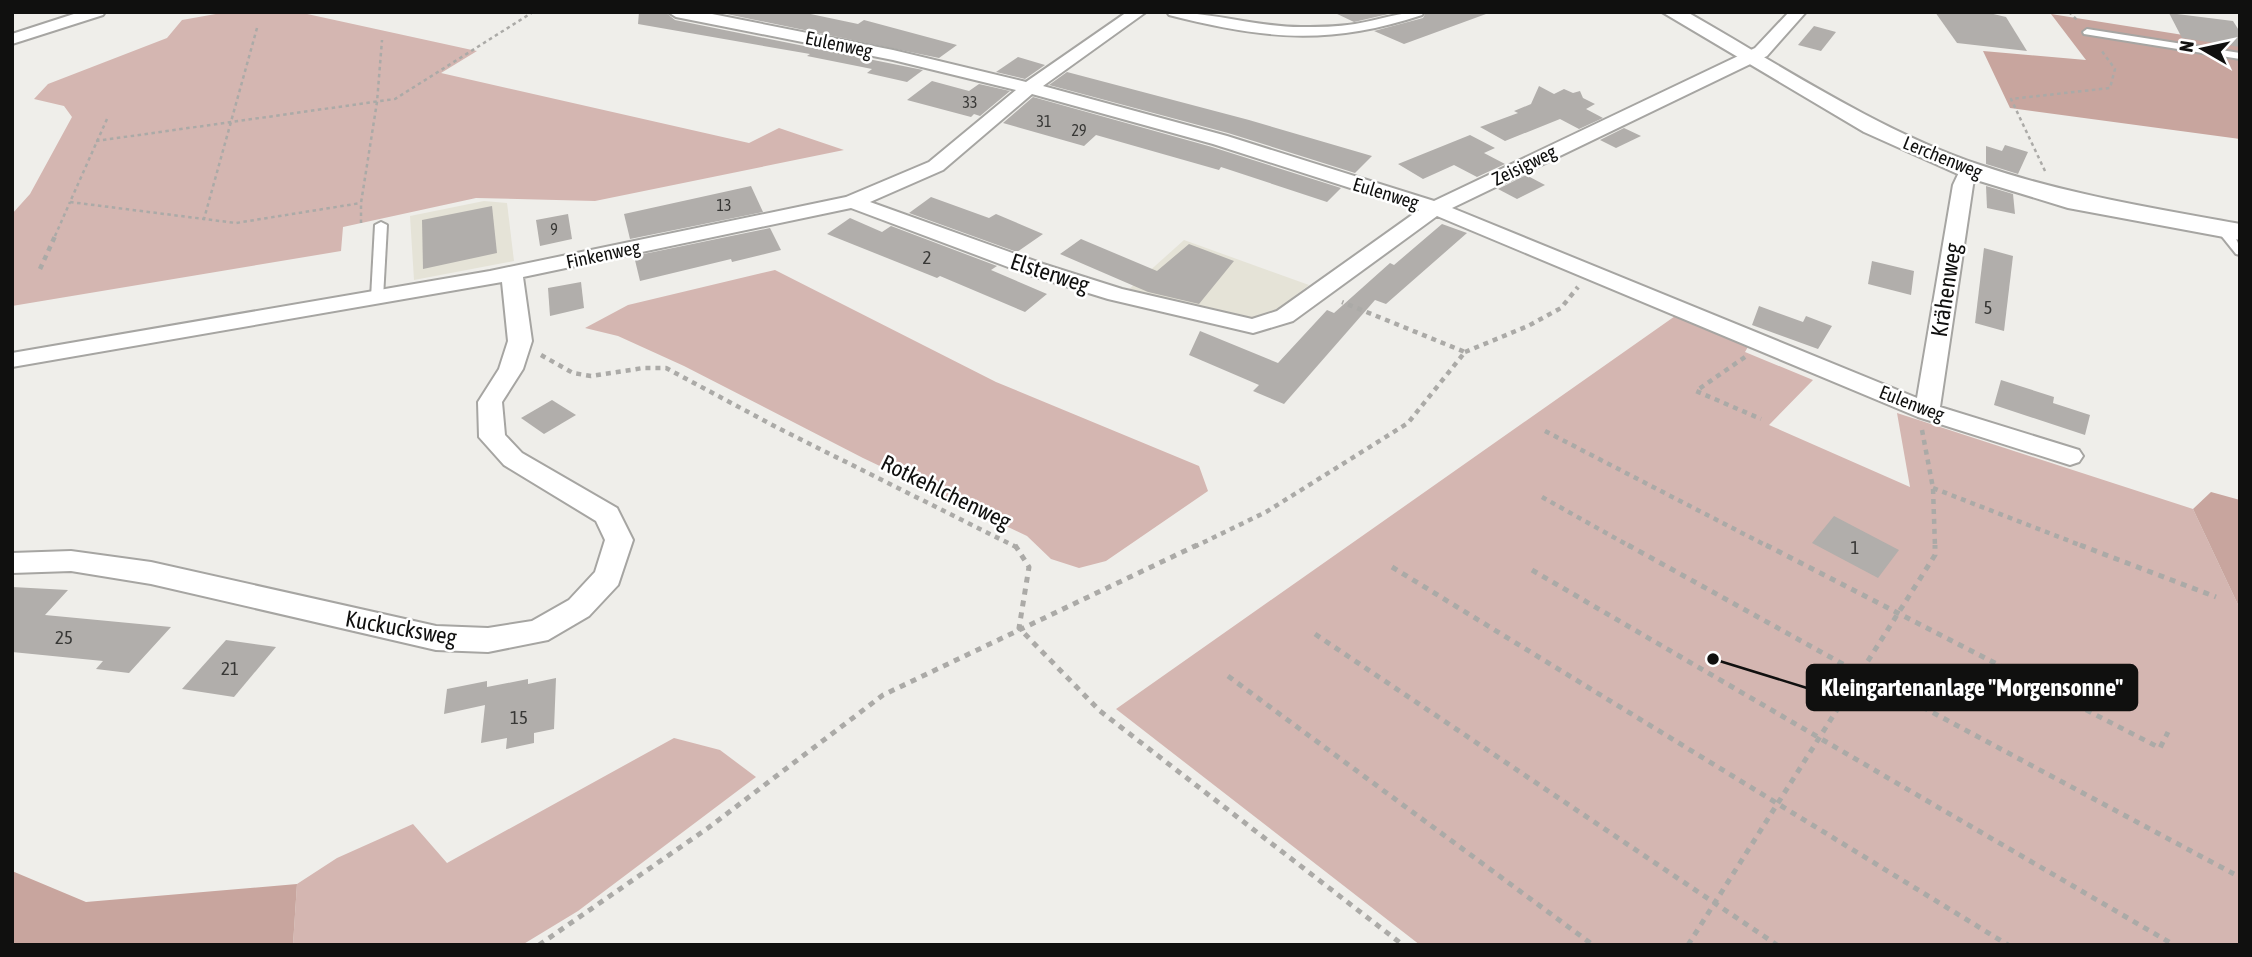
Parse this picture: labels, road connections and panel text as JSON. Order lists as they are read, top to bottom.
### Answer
{
  "streets": {
    "street": [
      "Eulenweg",
      "Lerchenweg",
      "Zeisigweg",
      "Finkenweg",
      "Elsterweg",
      "Krähenweg",
      "Kuckucksweg"
    ],
    "path": ["Rotkehlchenweg"]
  },
  "crossings": [
    ["Eulenweg", "Zeisigweg"],
    ["Eulenweg", "Finkenweg"],
    ["Eulenweg", "Krähenweg"],
    ["Lerchenweg", "Zeisigweg"],
    ["Lerchenweg", "Krähenweg"],
    ["Zeisigweg", "Elsterweg"],
    ["Finkenweg", "Elsterweg"],
    ["Finkenweg", "Kuckucksweg"],
    ["Rotkehlchenweg", "Kuckucksweg"]
  ],
  "places": ["Kleingartenanlage \"Morgensonne\""],
  "house_numbers": [
    "33",
    "31",
    "29",
    "13",
    "9",
    "2",
    "5",
    "1",
    "25",
    "21",
    "15"
  ],
  "north": "left"
}
